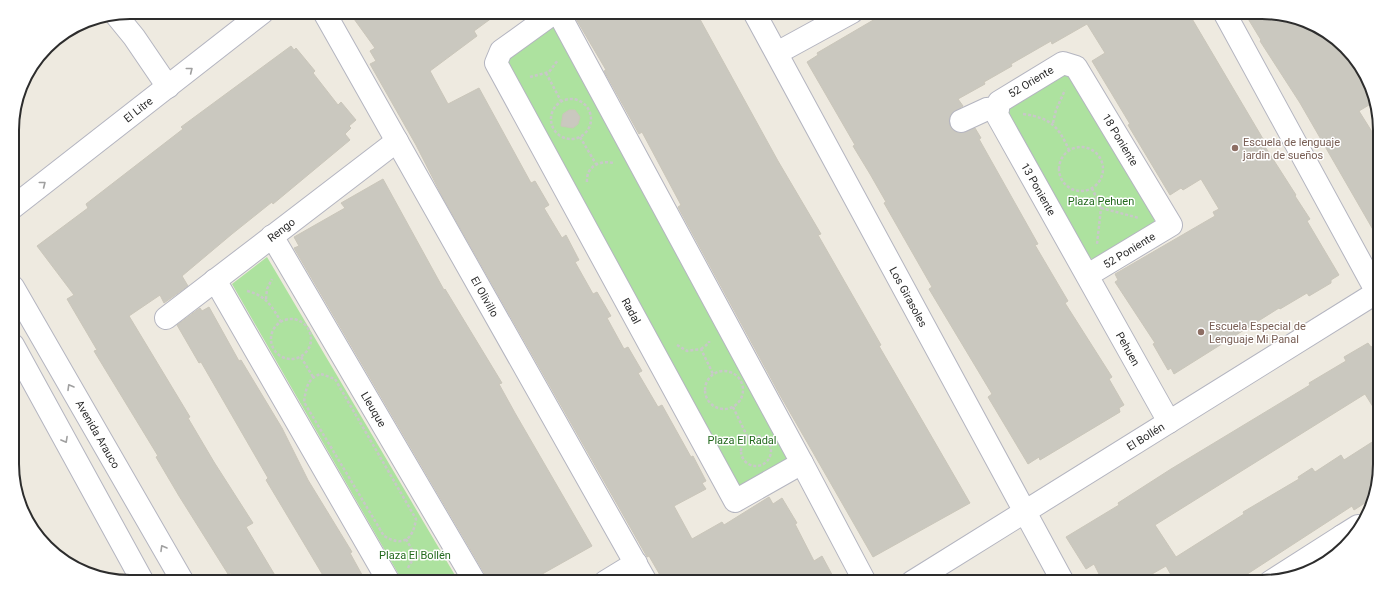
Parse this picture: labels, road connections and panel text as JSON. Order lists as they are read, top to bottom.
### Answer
{
  "streets": {
    "street": [
      "52 Oriente",
      "El Litre",
      "18 Poniente",
      "13 Poniente",
      "Rengo",
      "52 Poniente",
      "El Olivillo",
      "Los Girasoles",
      "Radal",
      "Pehuen",
      "Lleuque",
      "Avenida Arauco",
      "El Bollén"
    ]
  },
  "crossings": [
    ["52 Oriente", "18 Poniente"],
    ["52 Oriente", "13 Poniente"],
    ["18 Poniente", "52 Poniente"],
    ["13 Poniente", "52 Poniente"],
    ["13 Poniente", "Pehuen"],
    ["Rengo", "El Olivillo"],
    ["Rengo", "Lleuque"],
    ["52 Poniente", "Pehuen"],
    ["Los Girasoles", "El Bollén"],
    ["Pehuen", "El Bollén"]
  ],
  "one_way": ["El Litre"],
  "parks": ["Plaza Pehuen", "Plaza El Radal", "Plaza El Bollén"],
  "places": ["Escuela de lenguaje jardin de sueños", "Escuela Especial de Lenguaje Mi Panal"]
}
